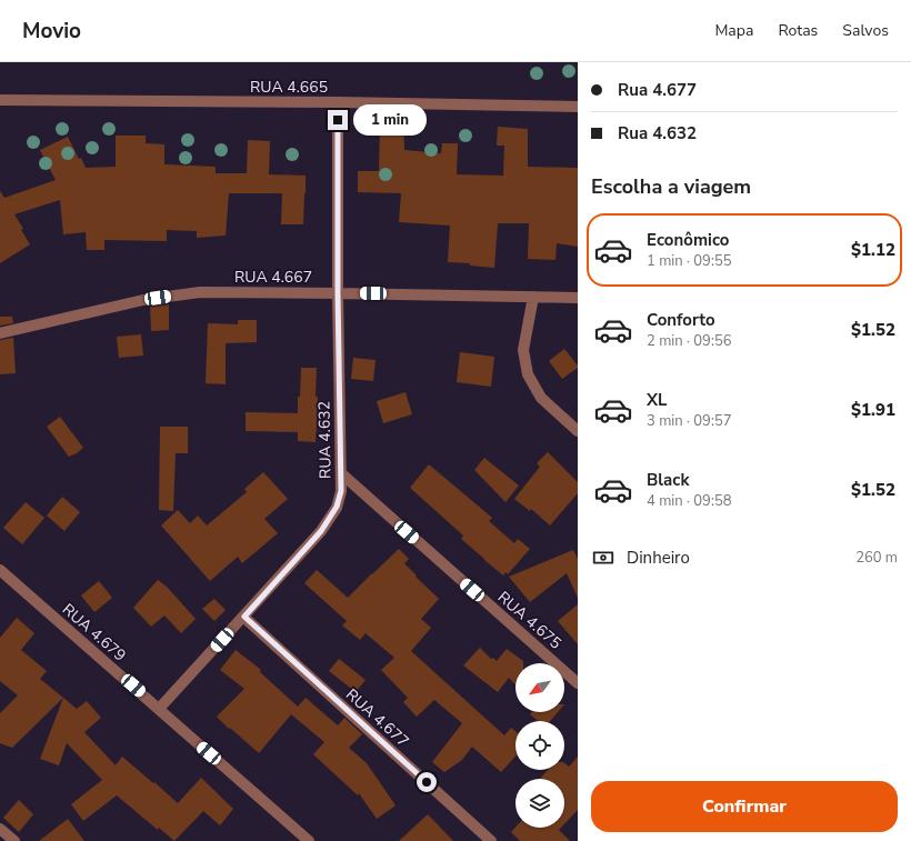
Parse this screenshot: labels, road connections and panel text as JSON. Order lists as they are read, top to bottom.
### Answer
{
  "streets": {
    "street": [
      "RUA 4.665",
      "RUA 4.667",
      "RUA 4.632",
      "RUA 4.675",
      "RUA 4.679",
      "RUA 4.677"
    ]
  },
  "crossings": [
    ["RUA 4.665", "RUA 4.632"],
    ["RUA 4.667", "RUA 4.632"],
    ["RUA 4.632", "RUA 4.675"],
    ["RUA 4.632", "RUA 4.679"],
    ["RUA 4.632", "RUA 4.677"]
  ],
  "north": "bottom left",
  "page": {
    "header": "Movio",
    "nav": ["Mapa", "Rotas", "Salvos"],
    "banner": ["Rua 4.677", "Rua 4.632"],
    "bubble": "1 min",
    "heading": "Escolha a viagem",
    "list": [
      {
        "name": "Econômico",
        "note": "1 min · 09:55",
        "value": "$1.12"
      },
      {
        "name": "Conforto",
        "note": "2 min · 09:56",
        "value": "$1.52"
      },
      {
        "name": "XL",
        "note": "3 min · 09:57",
        "value": "$1.91"
      },
      {
        "name": "Black",
        "note": "4 min · 09:58",
        "value": "$1.52"
      }
    ],
    "pay": ["Dinheiro", "260 m"],
    "buttons": "Confirmar"
  }
}
